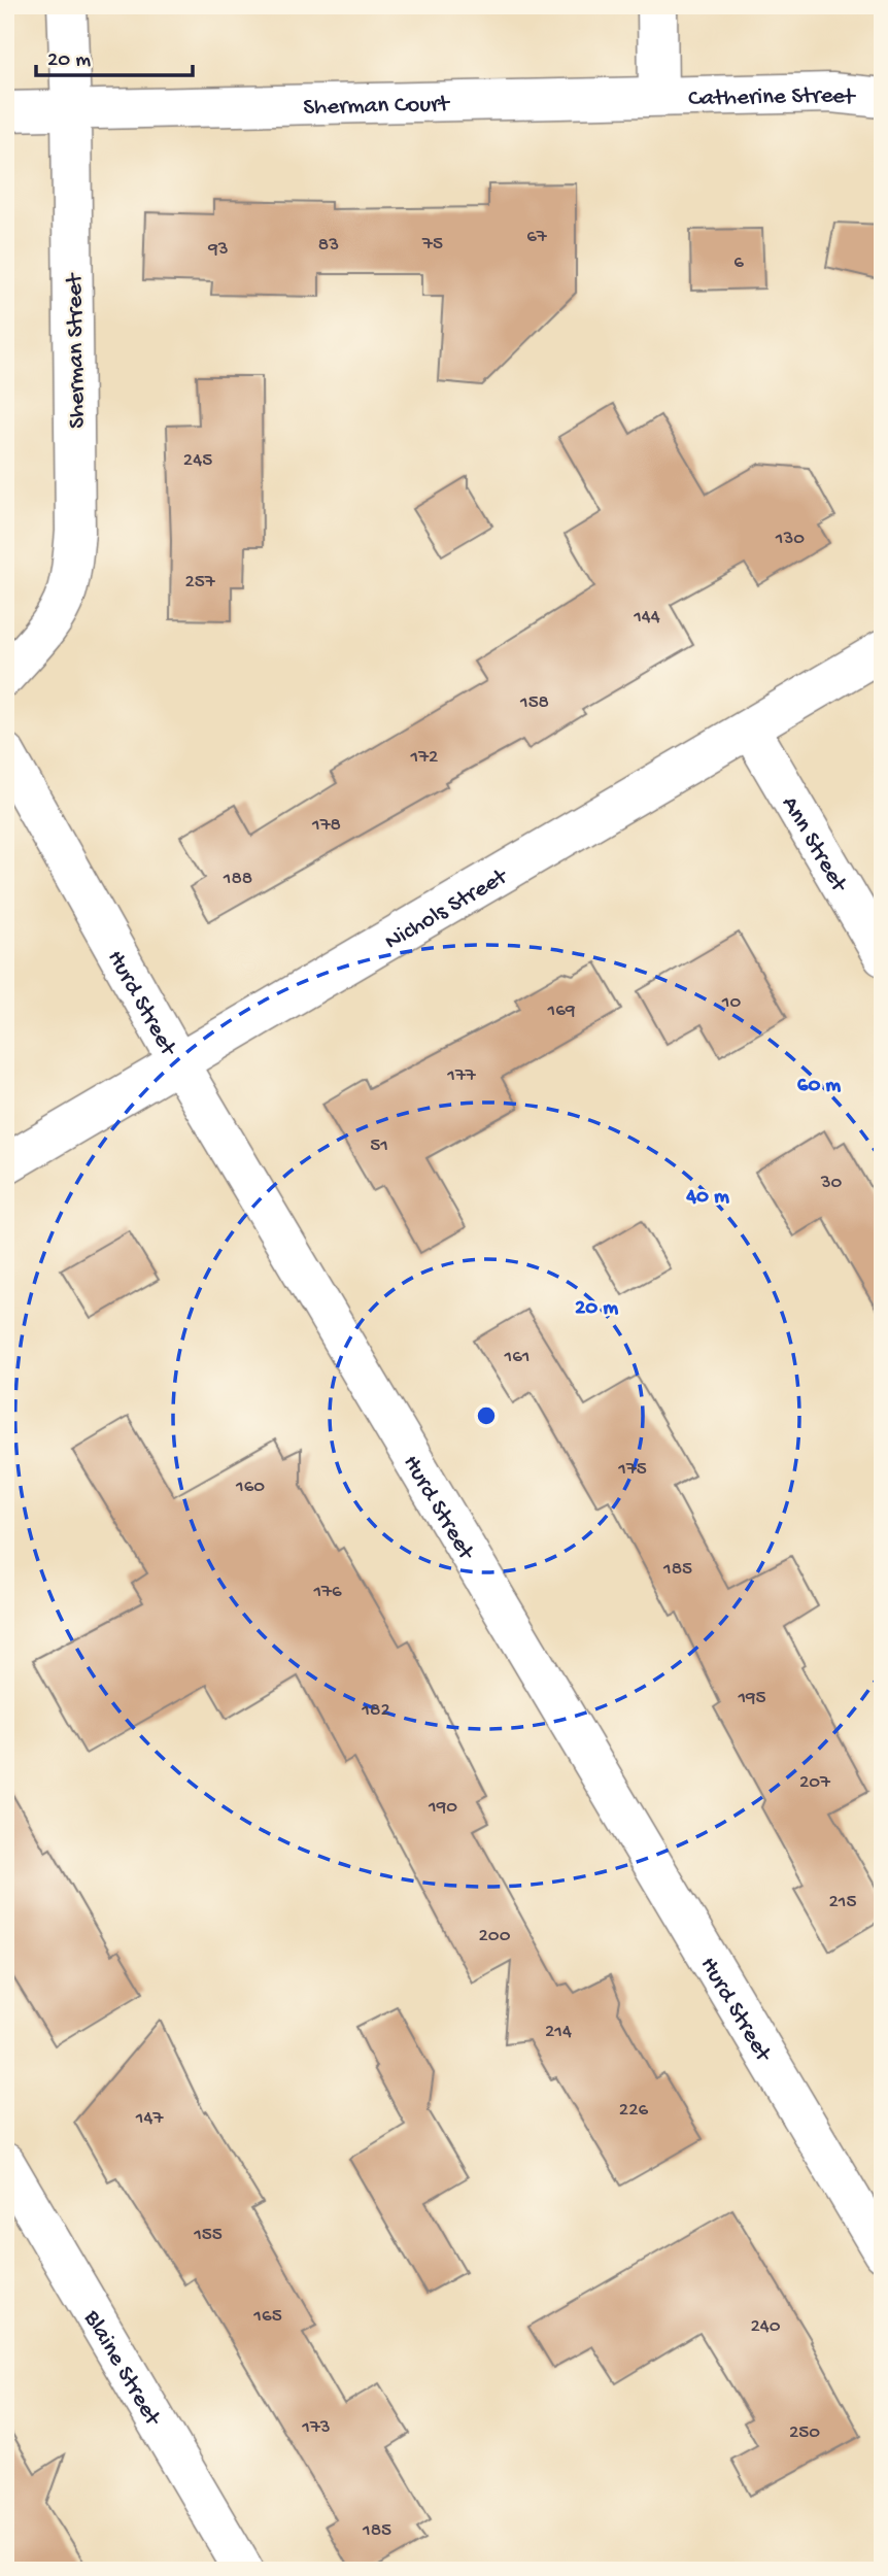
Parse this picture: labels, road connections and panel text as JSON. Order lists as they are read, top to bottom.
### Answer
{
  "streets": {
    "street": [
      "Catherine Street",
      "Sherman Court",
      "Sherman Street",
      "Ann Street",
      "Nichols Street",
      "Hurd Street",
      "Blaine Street"
    ]
  },
  "crossings": [
    ["Catherine Street", "Sherman Court"],
    ["Sherman Court", "Sherman Street"],
    ["Ann Street", "Nichols Street"],
    ["Nichols Street", "Hurd Street"]
  ],
  "house_numbers": [
    "67",
    "75",
    "83",
    "93",
    "6",
    "245",
    "130",
    "257",
    "144",
    "158",
    "172",
    "178",
    "188",
    "10",
    "169",
    "177",
    "51",
    "30",
    "161",
    "175",
    "160",
    "185",
    "176",
    "195",
    "182",
    "207",
    "190",
    "215",
    "200",
    "214",
    "226",
    "147",
    "155",
    "165",
    "240",
    "173",
    "250",
    "185"
  ],
  "scale_bar": "20 m",
  "rings": ["60 m", "40 m", "20 m"]
}
